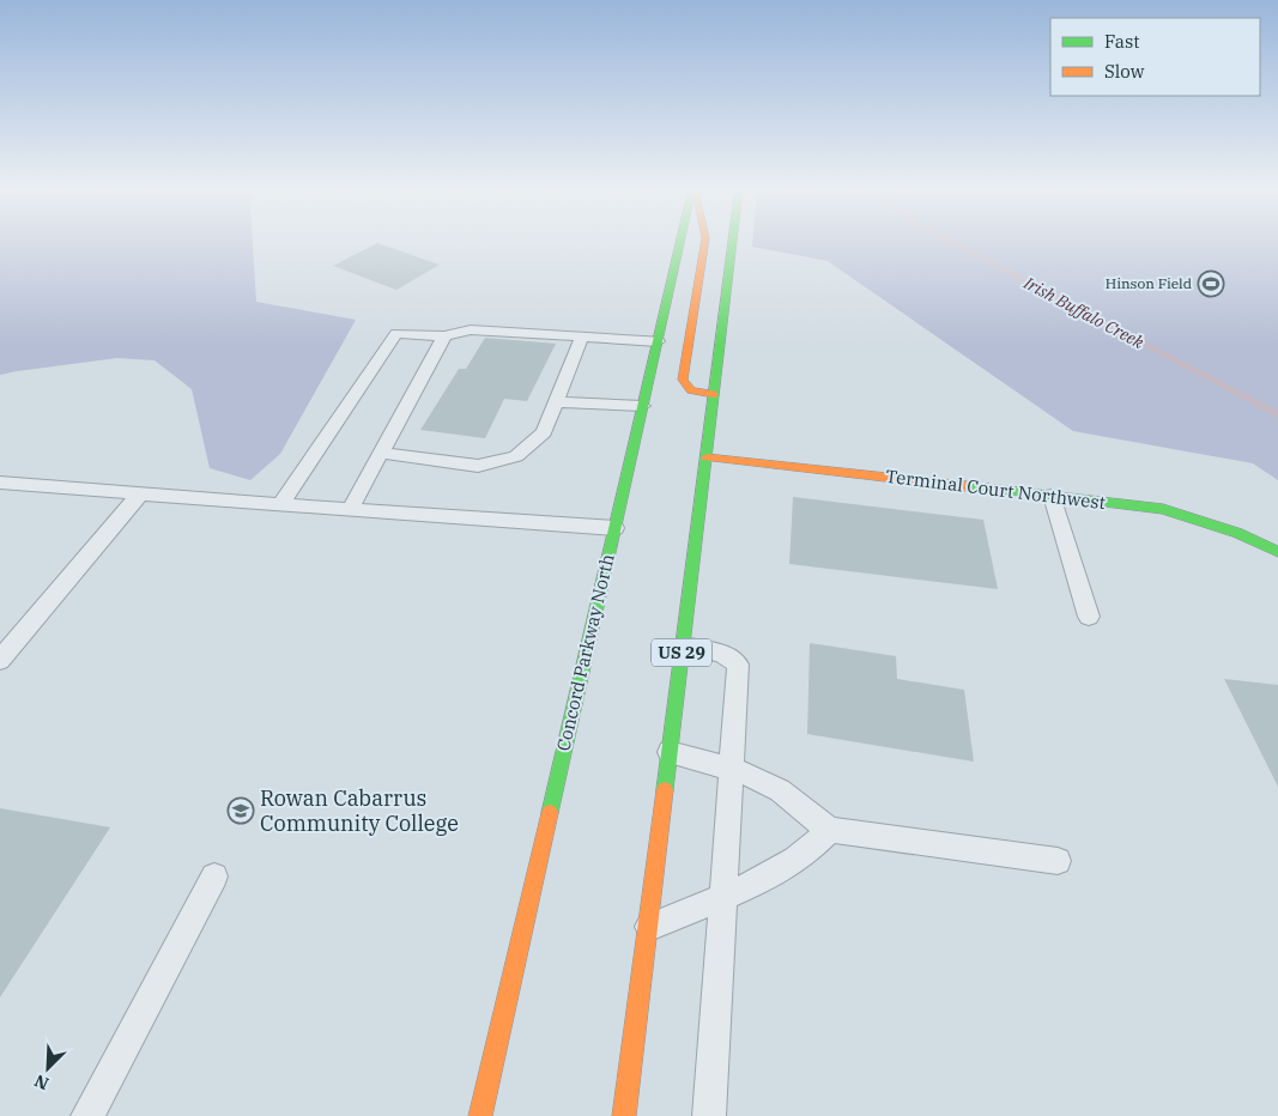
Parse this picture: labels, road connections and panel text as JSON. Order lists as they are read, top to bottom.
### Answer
{
  "streets": {
    "main road": ["Terminal Court Northwest", "Concord Parkway North", "US 29"]
  },
  "crossings": [
    ["Terminal Court Northwest", "US 29"]
  ],
  "water": ["Irish Buffalo Creek"],
  "places": {
    "sports": ["Hinson Field"],
    "school or university": ["Rowan Cabarrus Community College"]
  },
  "legend": ["Fast", "Slow"],
  "north": "bottom left"
}
